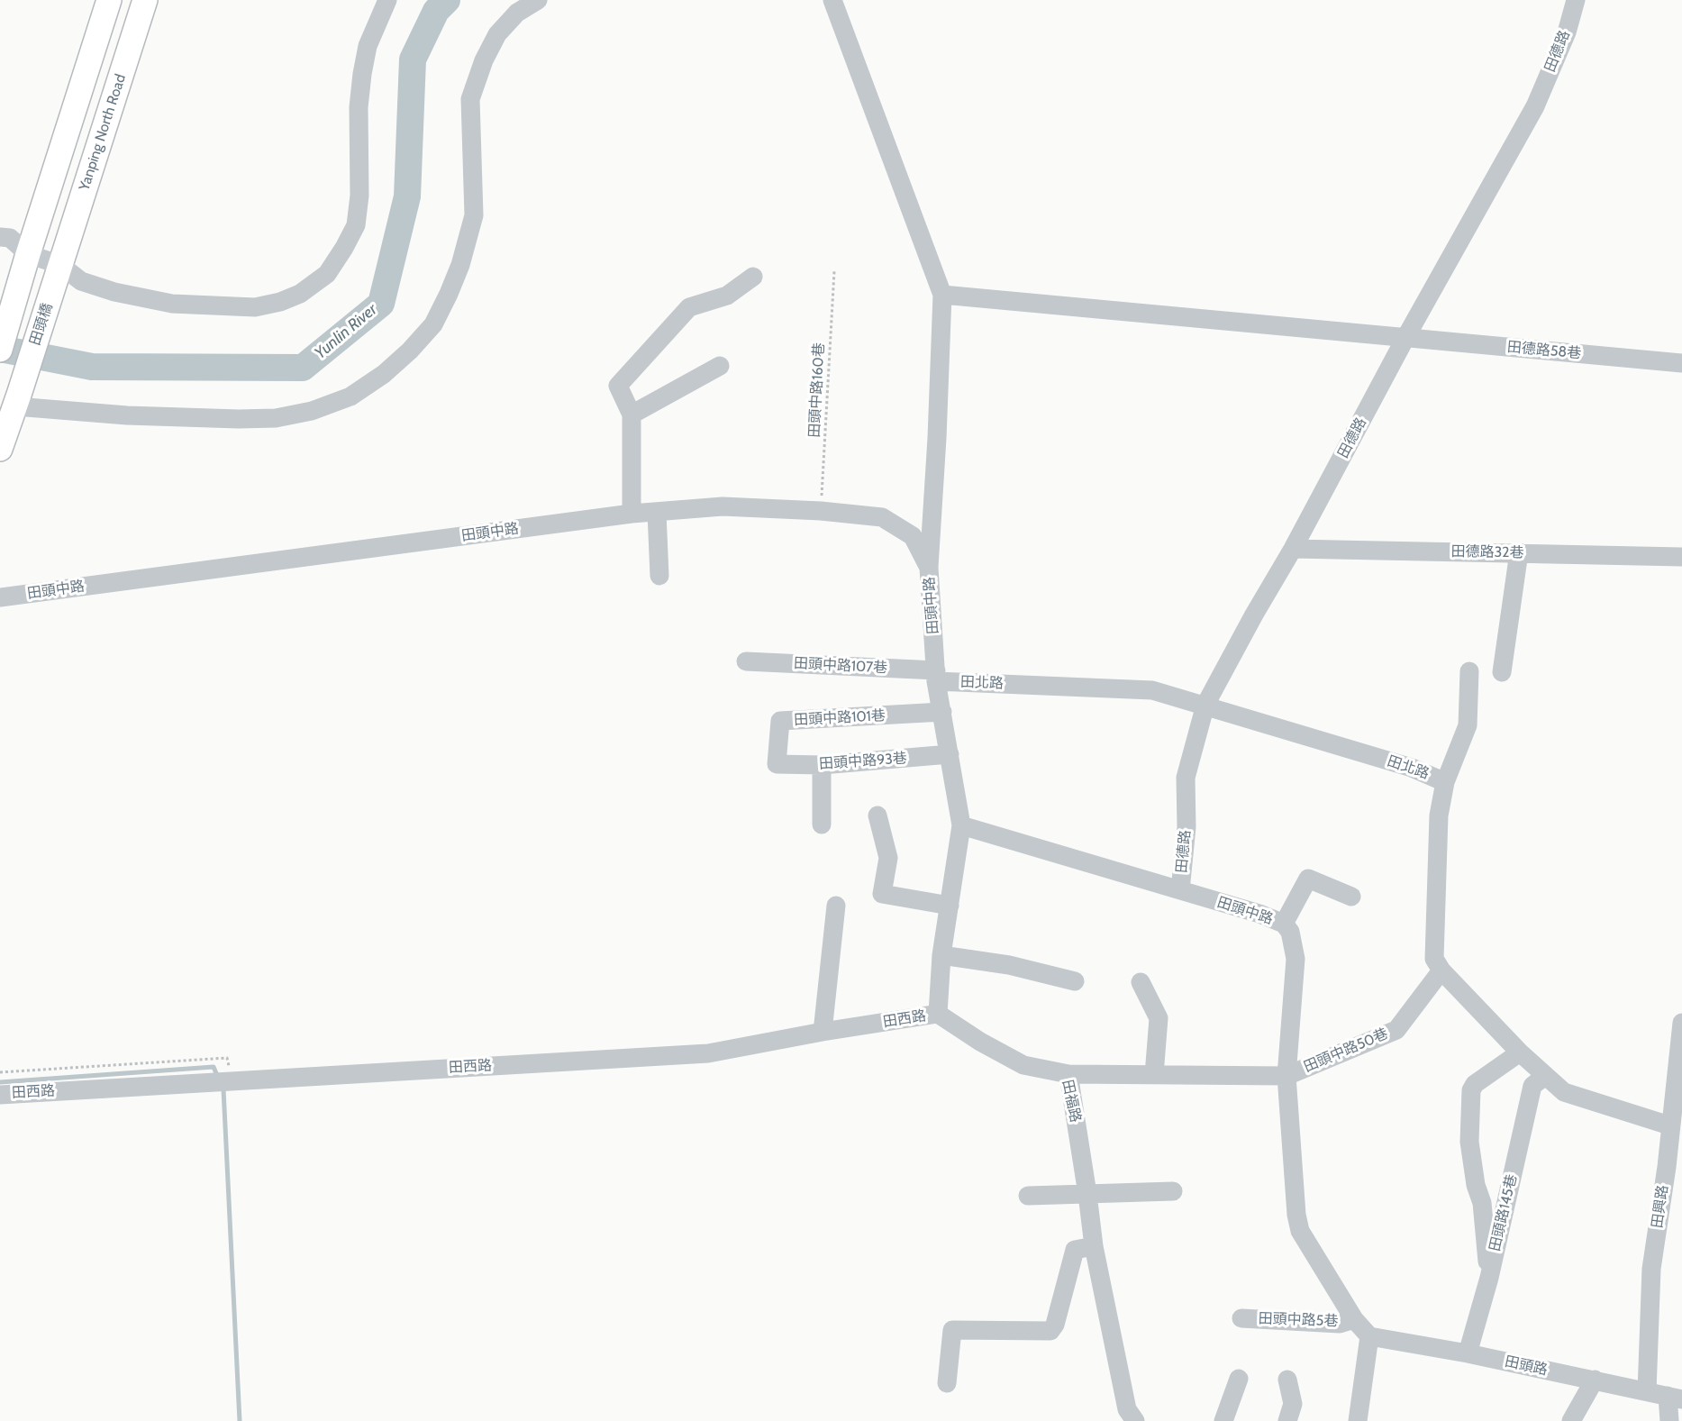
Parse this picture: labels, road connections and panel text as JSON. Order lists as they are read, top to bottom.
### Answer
{
  "streets": {
    "main road": ["Yanping North Road", "田頭橋"],
    "street": [
      "田德路",
      "田德路58巷",
      "田頭中路",
      "田德路32巷",
      "田頭中路107巷",
      "田北路",
      "田頭中路101巷",
      "田頭中路93巷",
      "田西路",
      "田頭中路50巷",
      "田福路",
      "田興路",
      "田頭路145巷",
      "田頭中路5巷",
      "田頭路"
    ],
    "path": ["田頭中路160巷"]
  },
  "crossings": [
    ["田德路", "田德路58巷"],
    ["田德路", "田頭中路"],
    ["田德路", "田德路32巷"],
    ["田德路", "田北路"],
    ["Yanping North Road", "田頭橋"],
    ["田頭中路160巷", "田頭中路"],
    ["田頭中路", "田頭中路107巷"],
    ["田頭中路", "田北路"],
    ["田頭中路", "田頭中路101巷"],
    ["田頭中路", "田頭中路93巷"],
    ["田頭中路", "田頭中路50巷"],
    ["田頭中路", "田頭中路5巷"],
    ["田頭中路", "田頭路"],
    ["田頭中路107巷", "田北路"],
    ["田北路", "田頭中路50巷"],
    ["田北路", "田興路"],
    ["田北路", "田頭路145巷"],
    ["田頭中路101巷", "田頭中路93巷"],
    ["田西路", "田福路"],
    ["田興路", "田頭路"],
    ["田頭路145巷", "田頭路"]
  ],
  "water": ["Yunlin River"]
}
